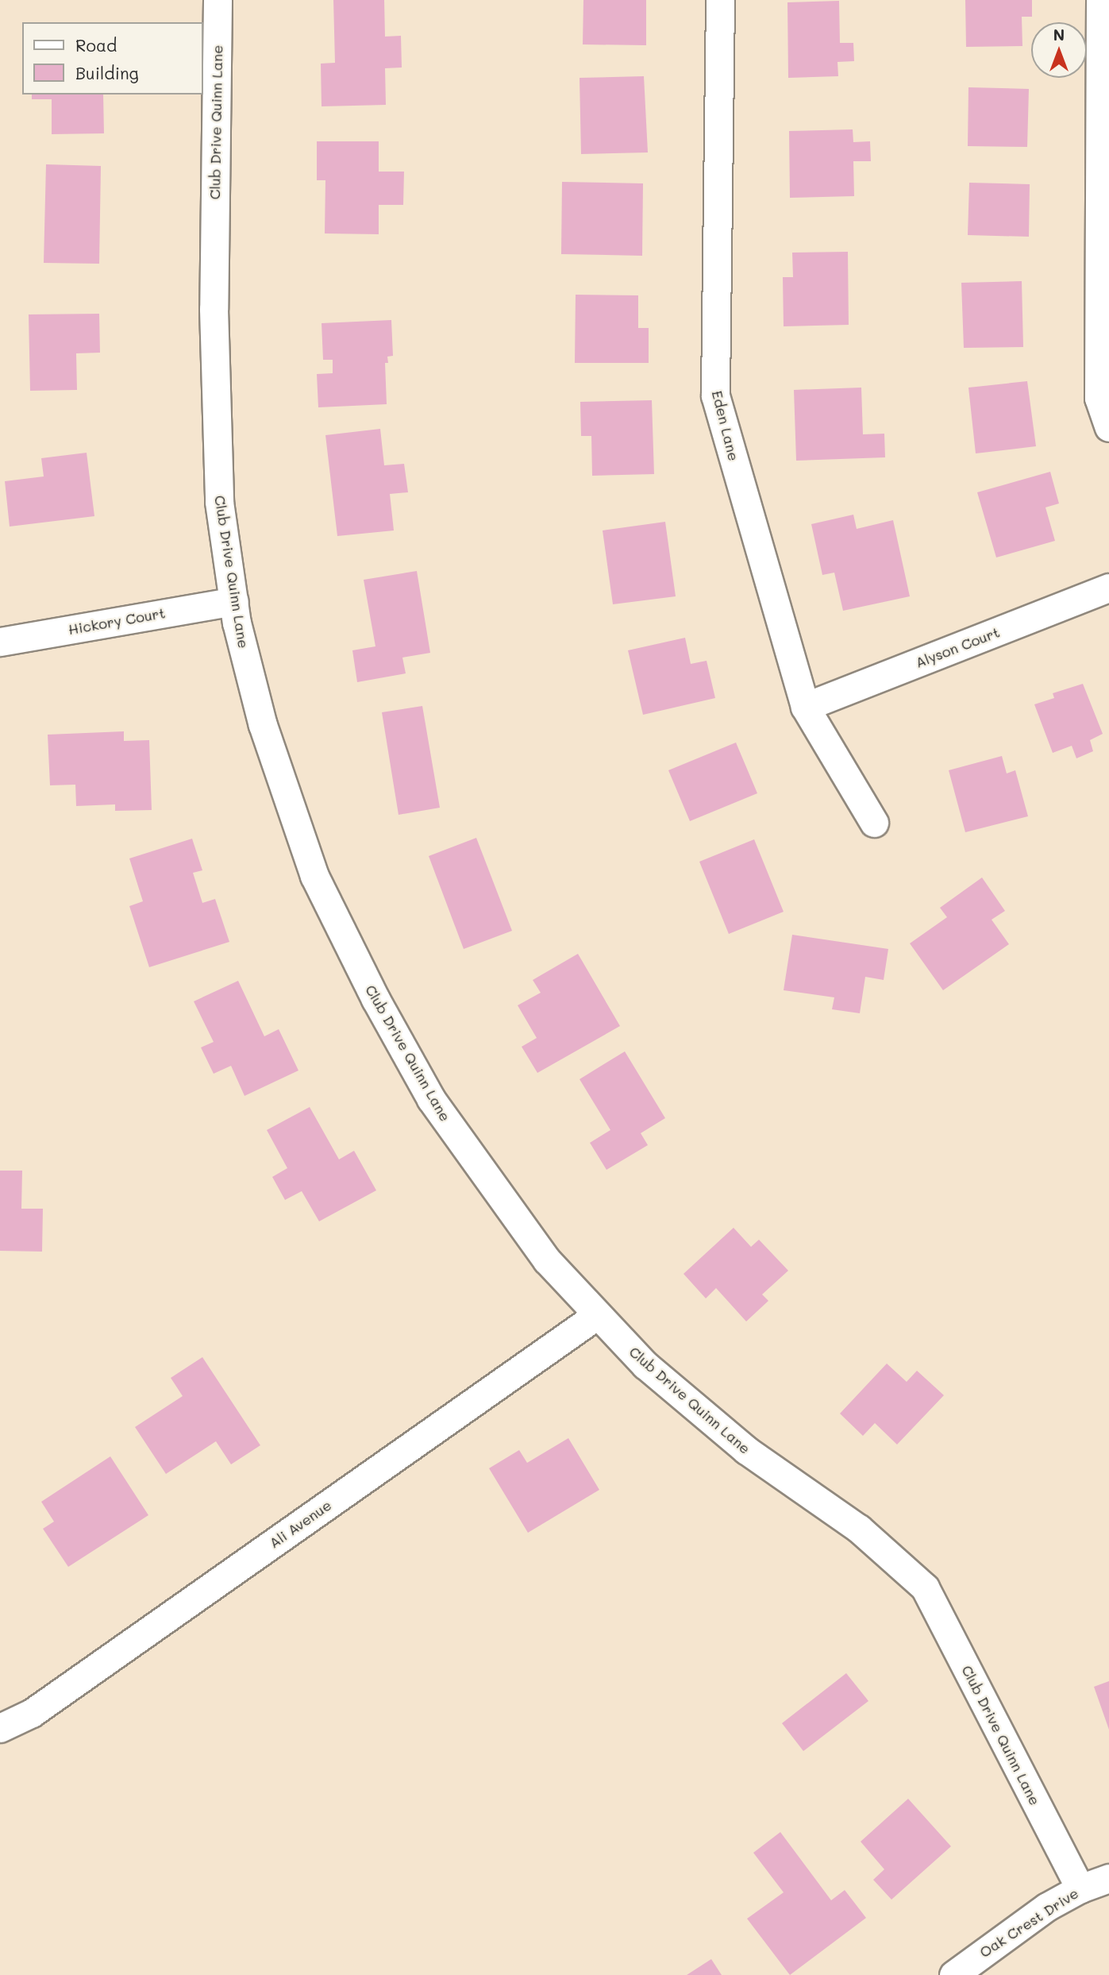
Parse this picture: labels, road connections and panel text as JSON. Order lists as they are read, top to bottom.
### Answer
{
  "streets": {
    "street": [
      "Club Drive Quinn Lane",
      "Eden Lane",
      "Hickory Court",
      "Alyson Court",
      "Ali Avenue",
      "Oak Crest Drive"
    ]
  },
  "crossings": [
    ["Club Drive Quinn Lane", "Hickory Court"],
    ["Club Drive Quinn Lane", "Ali Avenue"],
    ["Club Drive Quinn Lane", "Oak Crest Drive"],
    ["Eden Lane", "Alyson Court"]
  ],
  "legend": ["Road", "Building"],
  "north": "top"
}
